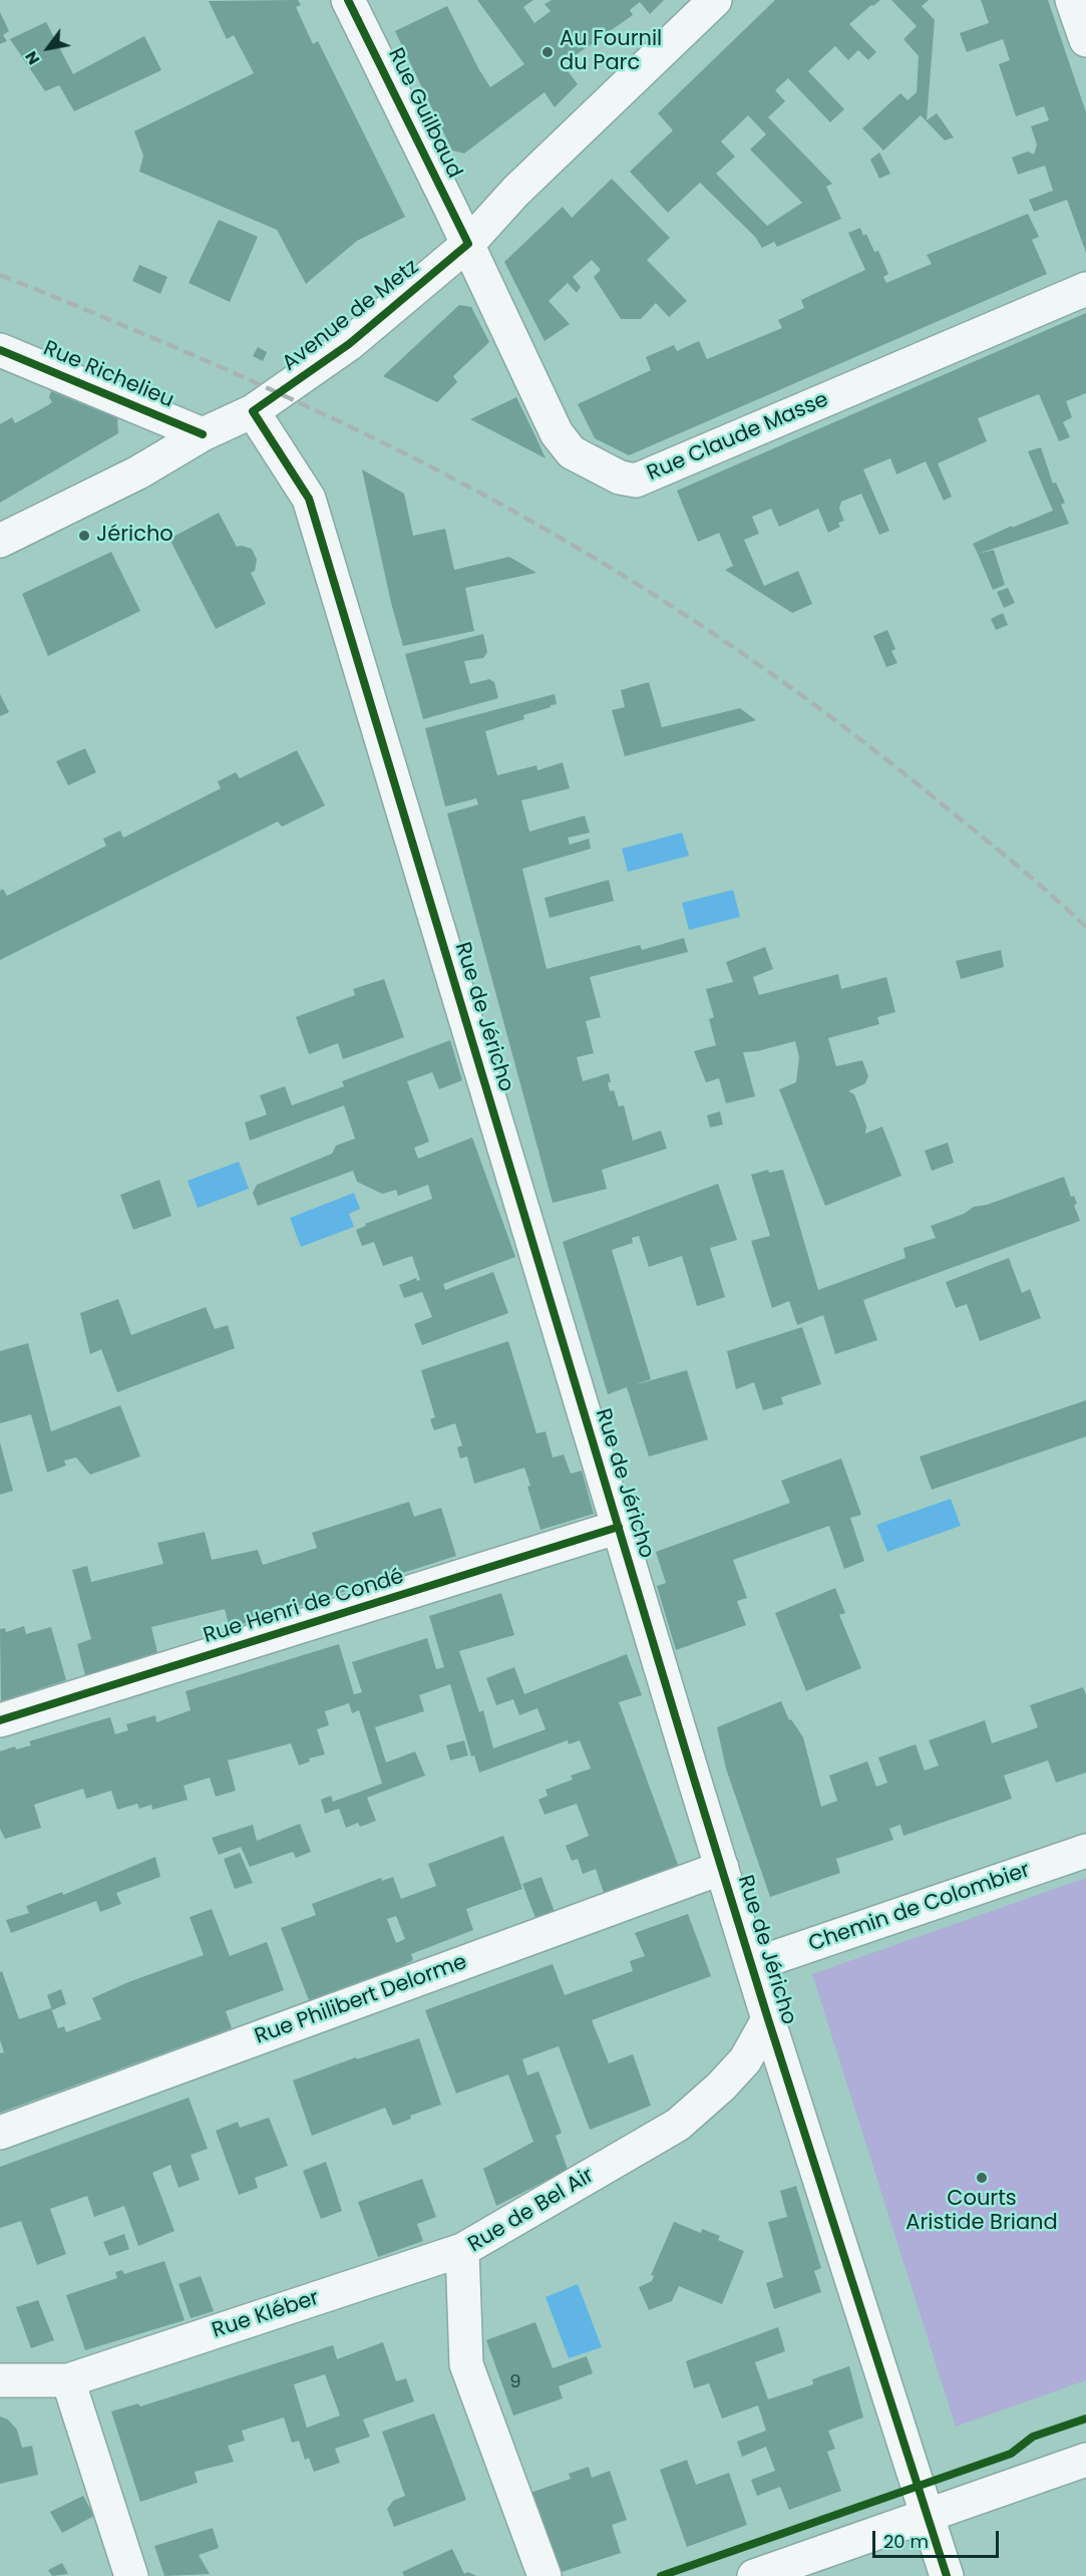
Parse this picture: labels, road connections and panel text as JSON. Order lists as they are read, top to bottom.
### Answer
{
  "streets": {
    "street": [
      "Rue Guilbaud",
      "Avenue de Metz",
      "Rue Richelieu",
      "Rue Claude Masse",
      "Rue de Jéricho",
      "Rue Henri de Condé",
      "Chemin de Colombier",
      "Rue Philibert Delorme",
      "Rue de Bel Air",
      "Rue Kléber"
    ]
  },
  "crossings": [
    ["Rue Guilbaud", "Avenue de Metz"],
    ["Rue Guilbaud", "Rue Claude Masse"],
    ["Avenue de Metz", "Rue Richelieu"],
    ["Avenue de Metz", "Rue Claude Masse"],
    ["Avenue de Metz", "Rue de Jéricho"],
    ["Rue de Jéricho", "Rue Henri de Condé"],
    ["Rue de Jéricho", "Chemin de Colombier"],
    ["Rue de Jéricho", "Rue Philibert Delorme"],
    ["Rue de Jéricho", "Rue de Bel Air"],
    ["Rue de Bel Air", "Rue Kléber"]
  ],
  "places": ["Au Fournil du Parc", "Jéricho", "Courts Aristide Briand"],
  "house_numbers": ["9"],
  "scale_bar": "20 m",
  "north": "bottom left"
}
